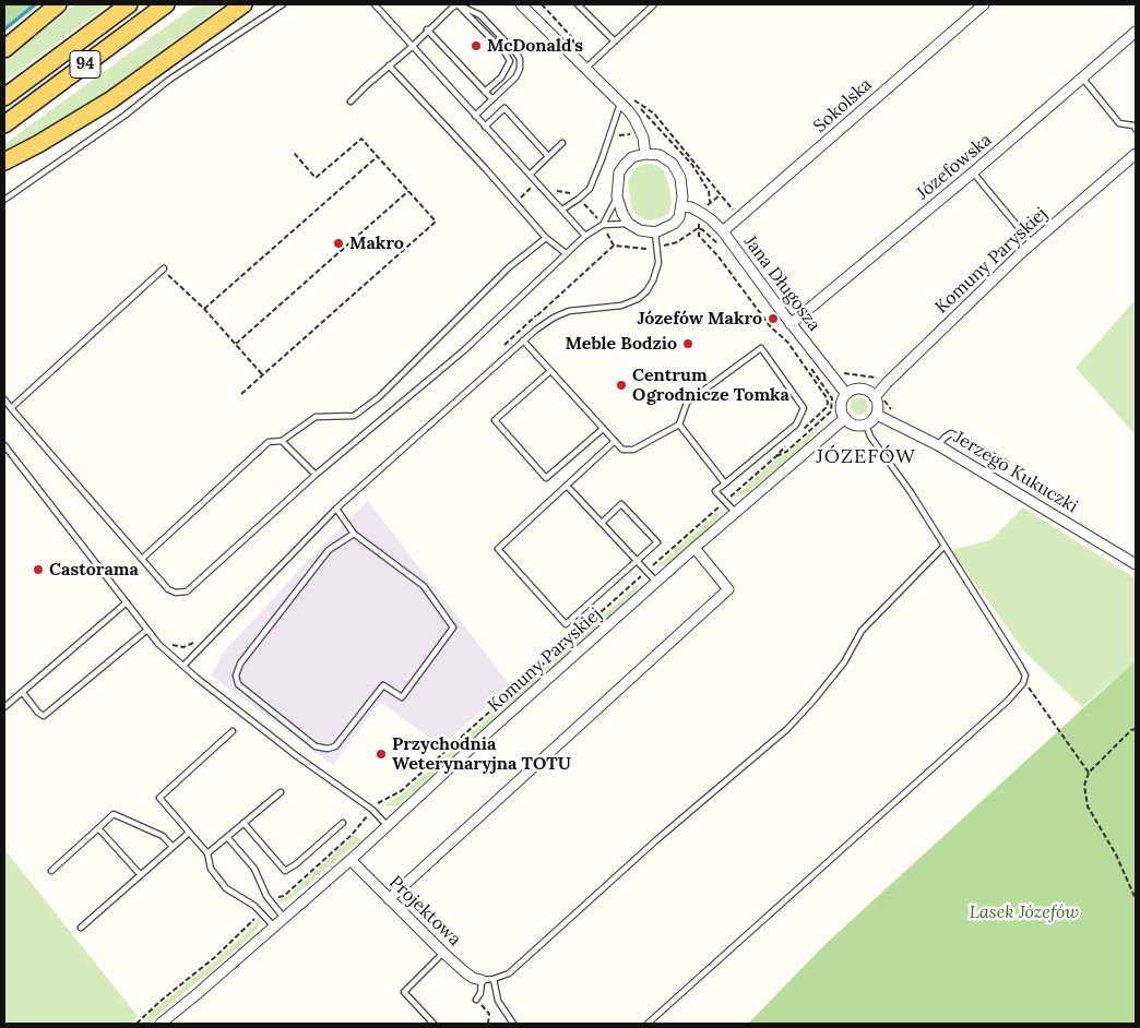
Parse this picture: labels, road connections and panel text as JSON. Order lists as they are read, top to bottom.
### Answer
{
  "streets": {
    "main road": ["94"],
    "street": [
      "Sokolska",
      "Józefowska",
      "Komuny Paryskiej",
      "Jana Długosza",
      "Jerzego Kukuczki",
      "Projektowa"
    ]
  },
  "crossings": [
    ["Sokolska", "Jana Długosza"],
    ["Józefowska", "Jana Długosza"],
    ["Komuny Paryskiej", "Jana Długosza"],
    ["Komuny Paryskiej", "Jerzego Kukuczki"],
    ["Komuny Paryskiej", "Projektowa"],
    ["Jana Długosza", "Jerzego Kukuczki"]
  ],
  "districts": ["JÓZEFÓW"],
  "parks": ["Lasek Józefów"],
  "places": [
    "McDonald's",
    "Makro",
    "Józefów Makro",
    "Meble Bodzio",
    "Centrum Ogrodnicze Tomka",
    "Castorama",
    "Przychodnia Weterynaryjna TOTU"
  ]
}
